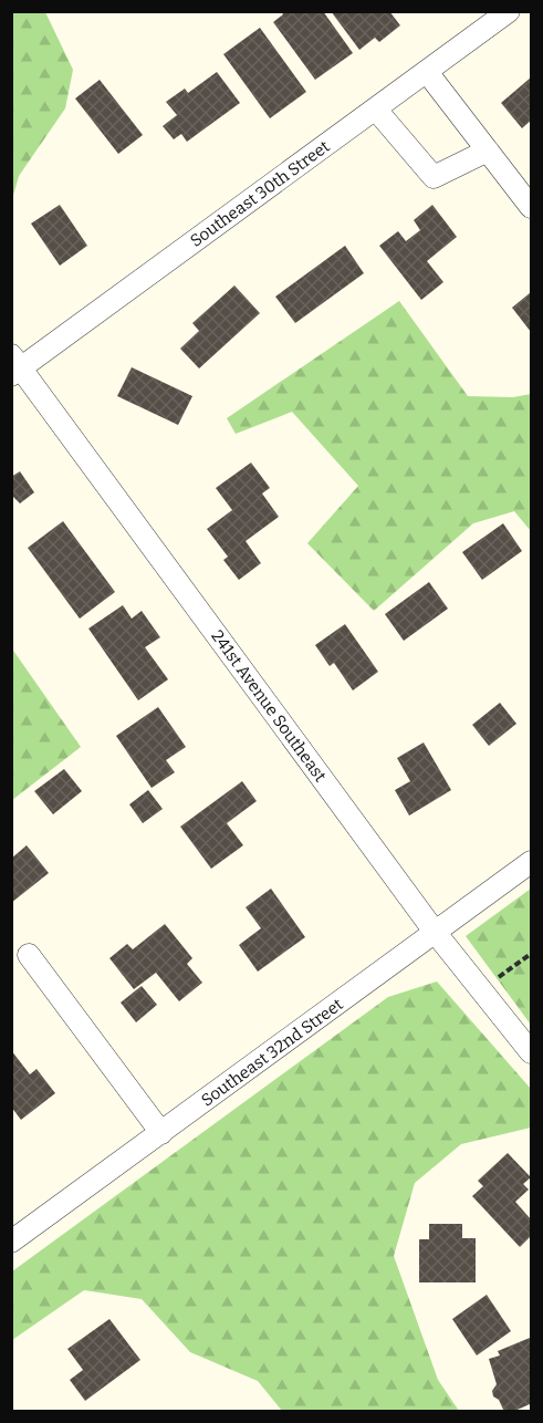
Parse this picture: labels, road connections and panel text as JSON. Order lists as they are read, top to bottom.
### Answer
{
  "streets": {
    "street": ["Southeast 30th Street", "241st Avenue Southeast", "Southeast 32nd Street"]
  },
  "crossings": [
    ["Southeast 30th Street", "241st Avenue Southeast"],
    ["241st Avenue Southeast", "Southeast 32nd Street"]
  ]
}
